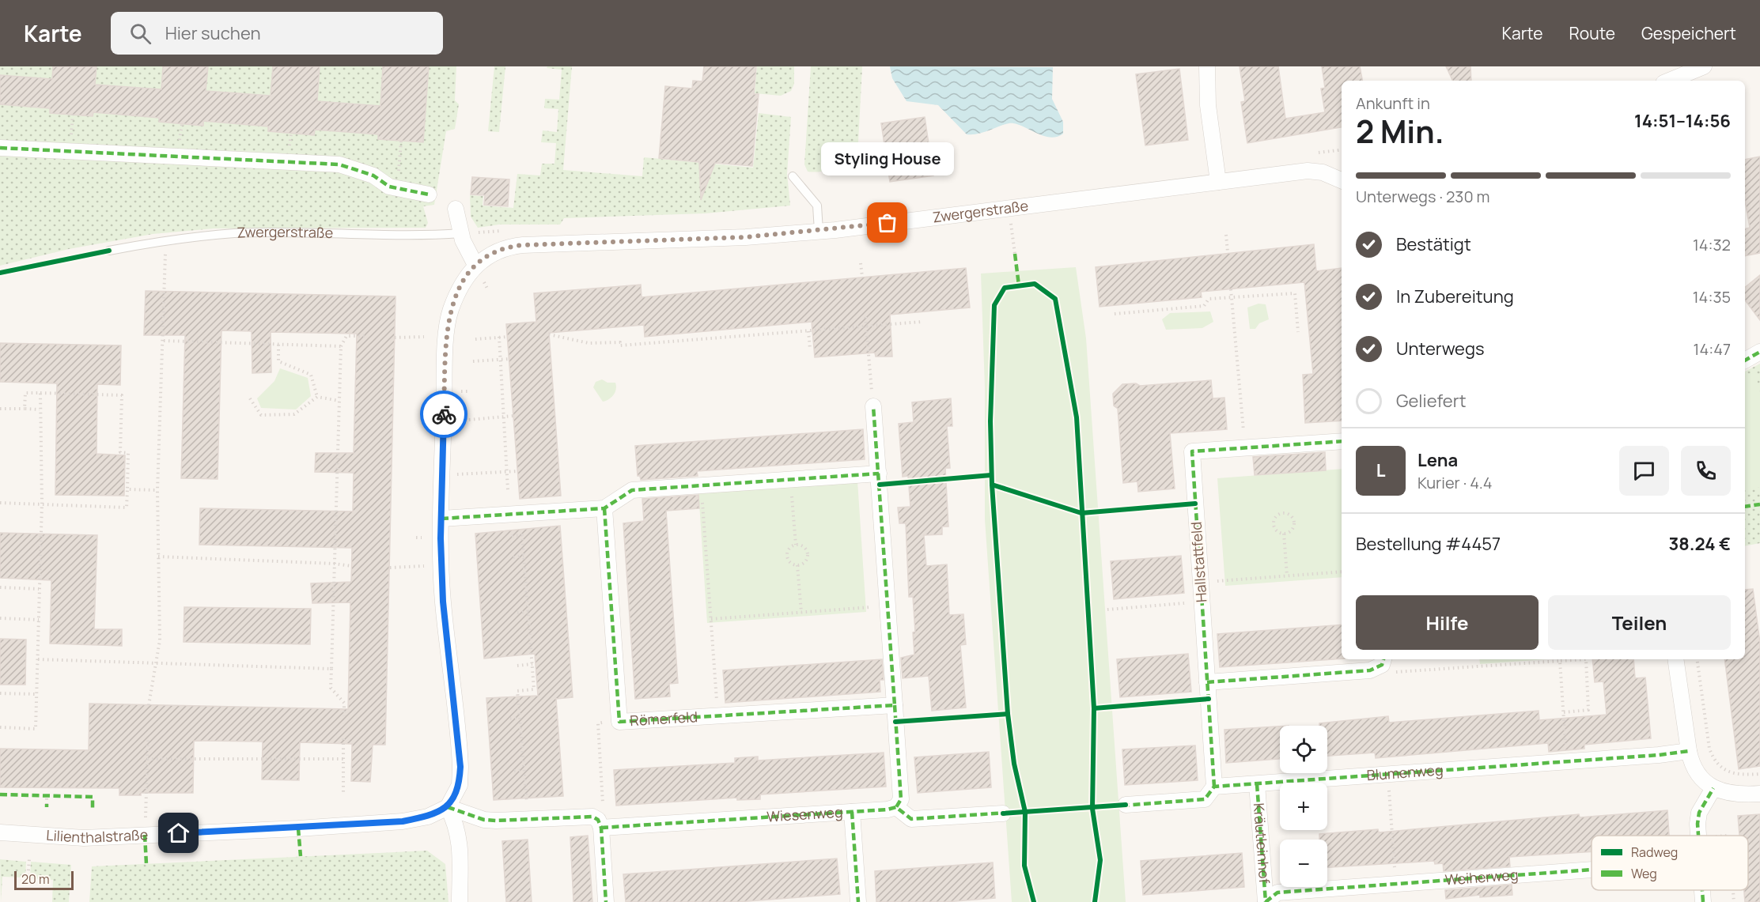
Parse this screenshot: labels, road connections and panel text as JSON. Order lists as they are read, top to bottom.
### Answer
{
  "streets": {
    "street": [
      "Zwergerstraße",
      "Hallstattfeld",
      "Römerfeld",
      "Blumenweg",
      "Wiesenweg",
      "Lilienthalstraße",
      "Kräutleinhof",
      "Weiherweg"
    ]
  },
  "crossings": [
    ["Hallstattfeld", "Blumenweg"],
    ["Blumenweg", "Kräutleinhof"],
    ["Wiesenweg", "Lilienthalstraße"],
    ["Kräutleinhof", "Weiherweg"]
  ],
  "places": ["Styling House"],
  "legend": ["Radweg", "Weg"],
  "scale_bar": "20 m",
  "page": {
    "header": "Karte",
    "search": "Hier suchen",
    "nav": ["Karte", "Route", "Gespeichert"],
    "heading": ["2 Min.", "Ankunft in", "14:51–14:56"],
    "panel": [
      "Lena",
      "Kurier · 4.4",
      "Bestellung #4457",
      "38.24 €"
    ],
    "bubble": "Styling House",
    "bar": "Unterwegs · 230 m",
    "list": [
      ["Bestätigt", "14:32"],
      ["In Zubereitung", "14:35"],
      ["Unterwegs", "14:47"],
      "Geliefert"
    ],
    "round": "L",
    "buttons": ["Hilfe", "Teilen"],
    "map_buttons": ["+", "−"],
    "scale": "20 m"
  }
}
